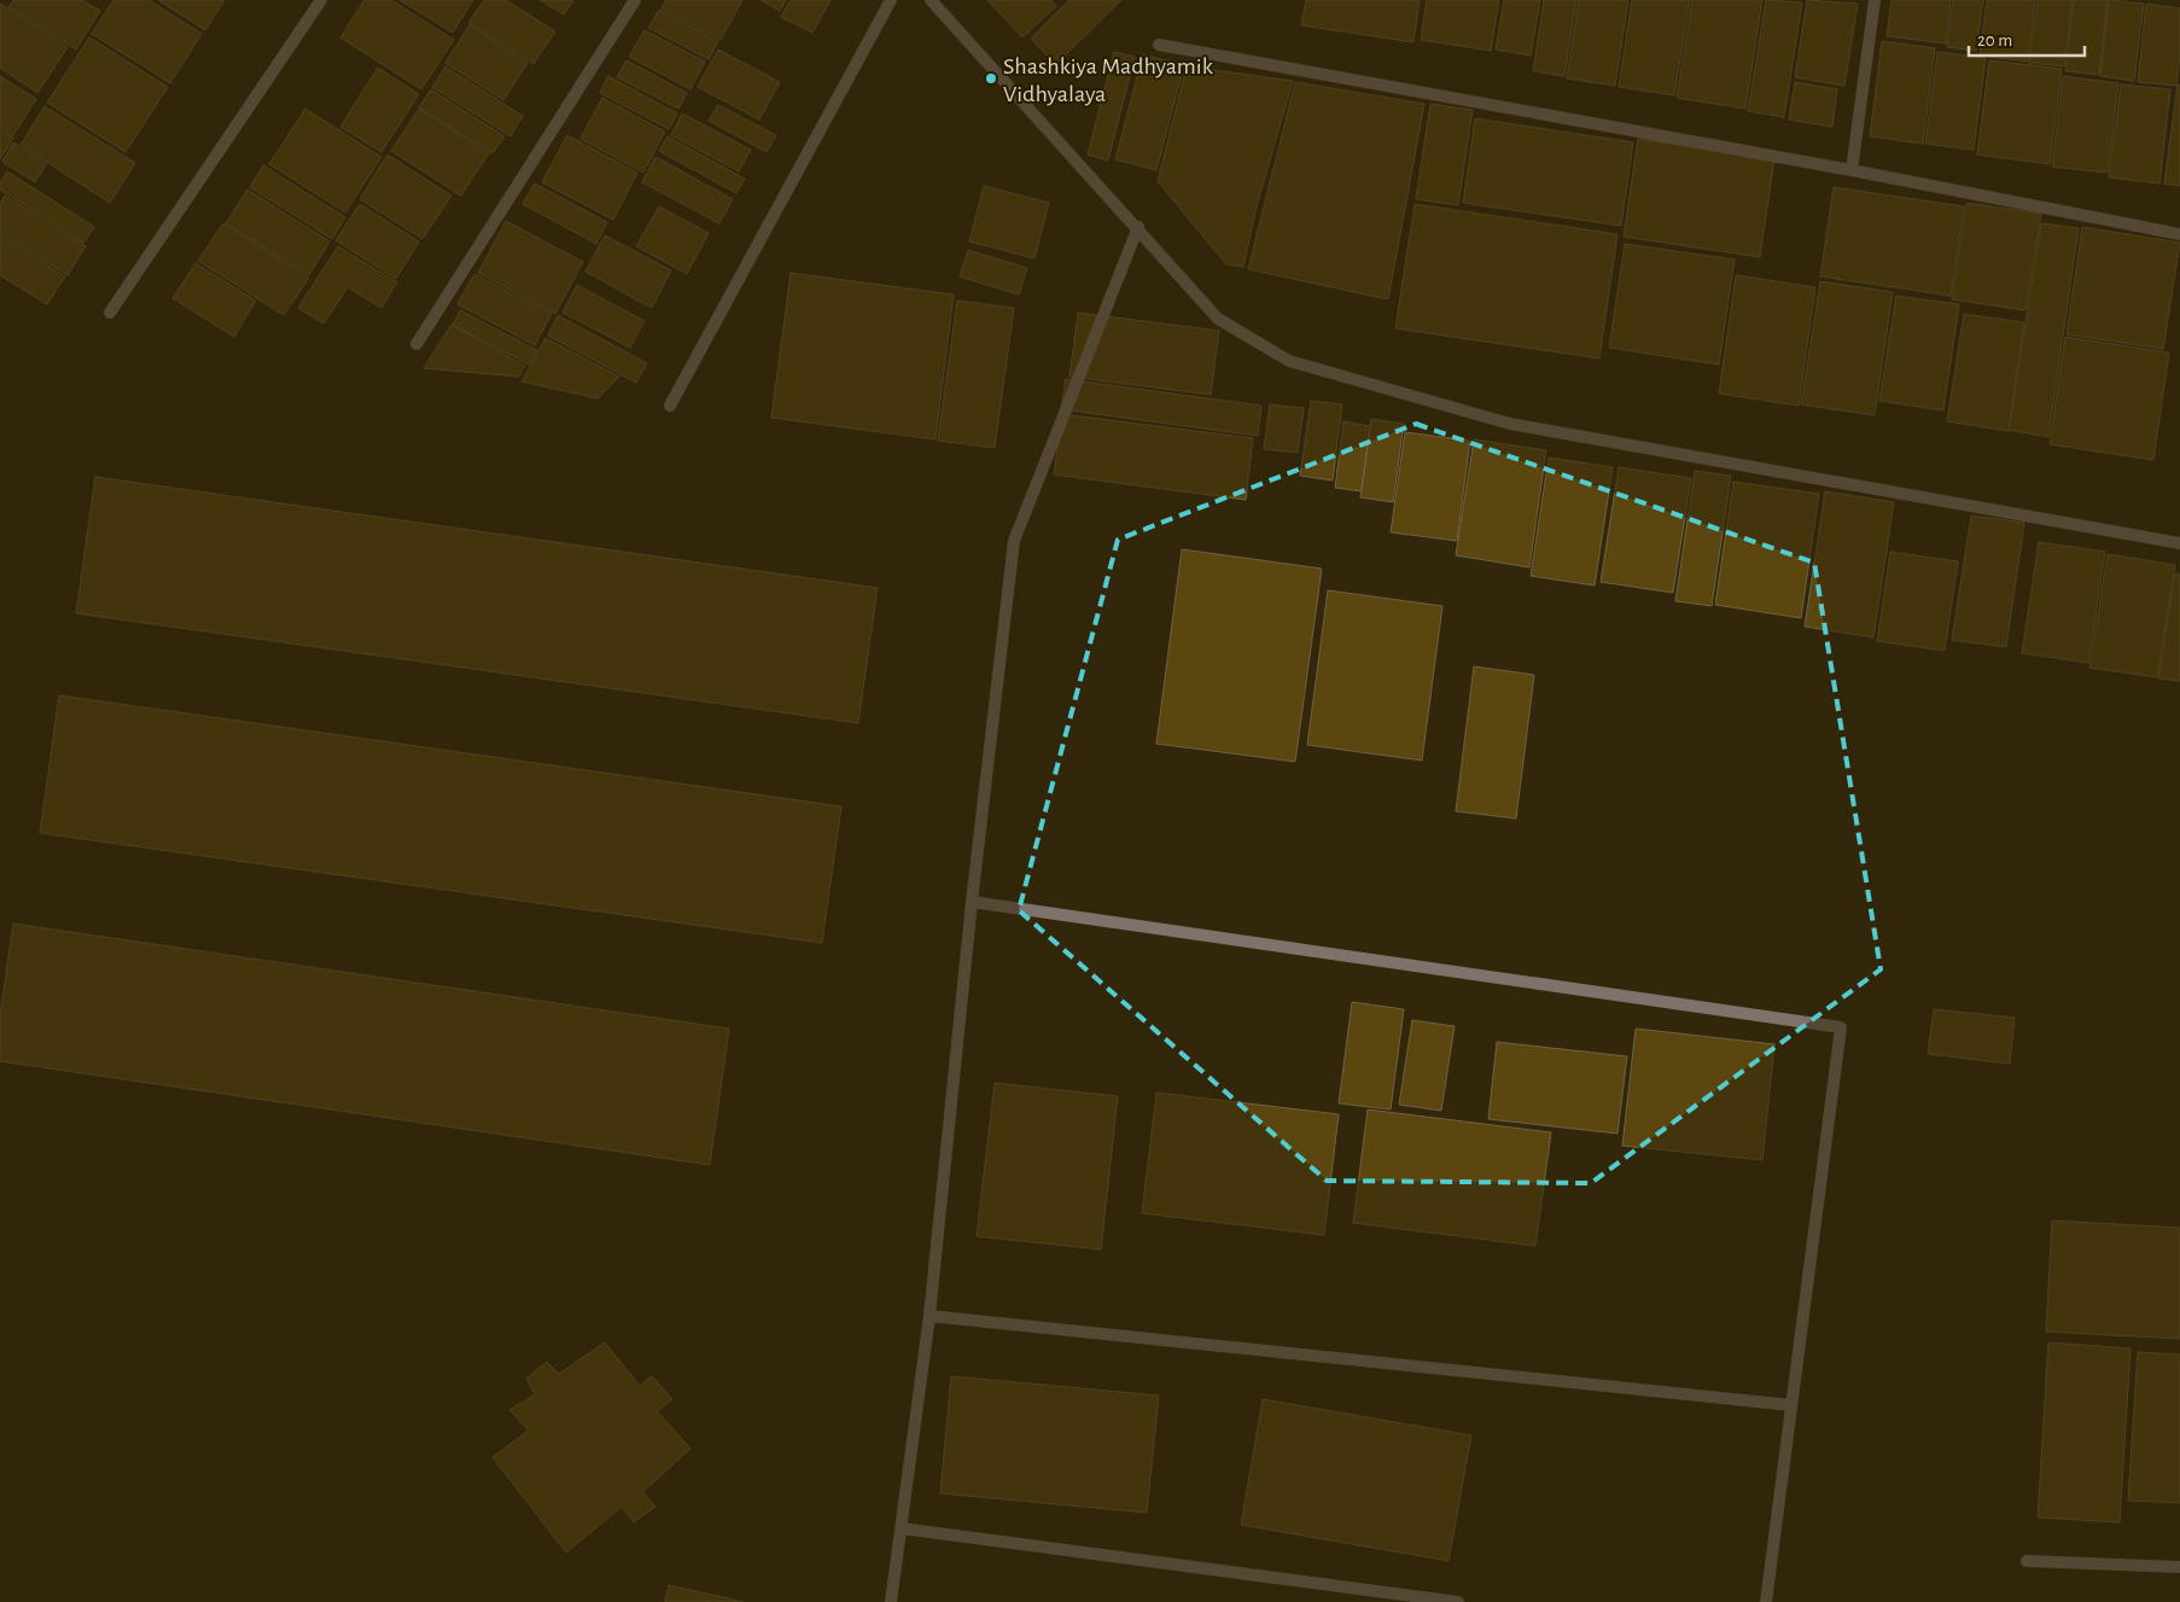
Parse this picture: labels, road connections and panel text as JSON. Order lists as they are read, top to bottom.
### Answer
{
  "places": ["Shashkiya Madhyamik Vidhyalaya"],
  "scale_bar": "20 m"
}
